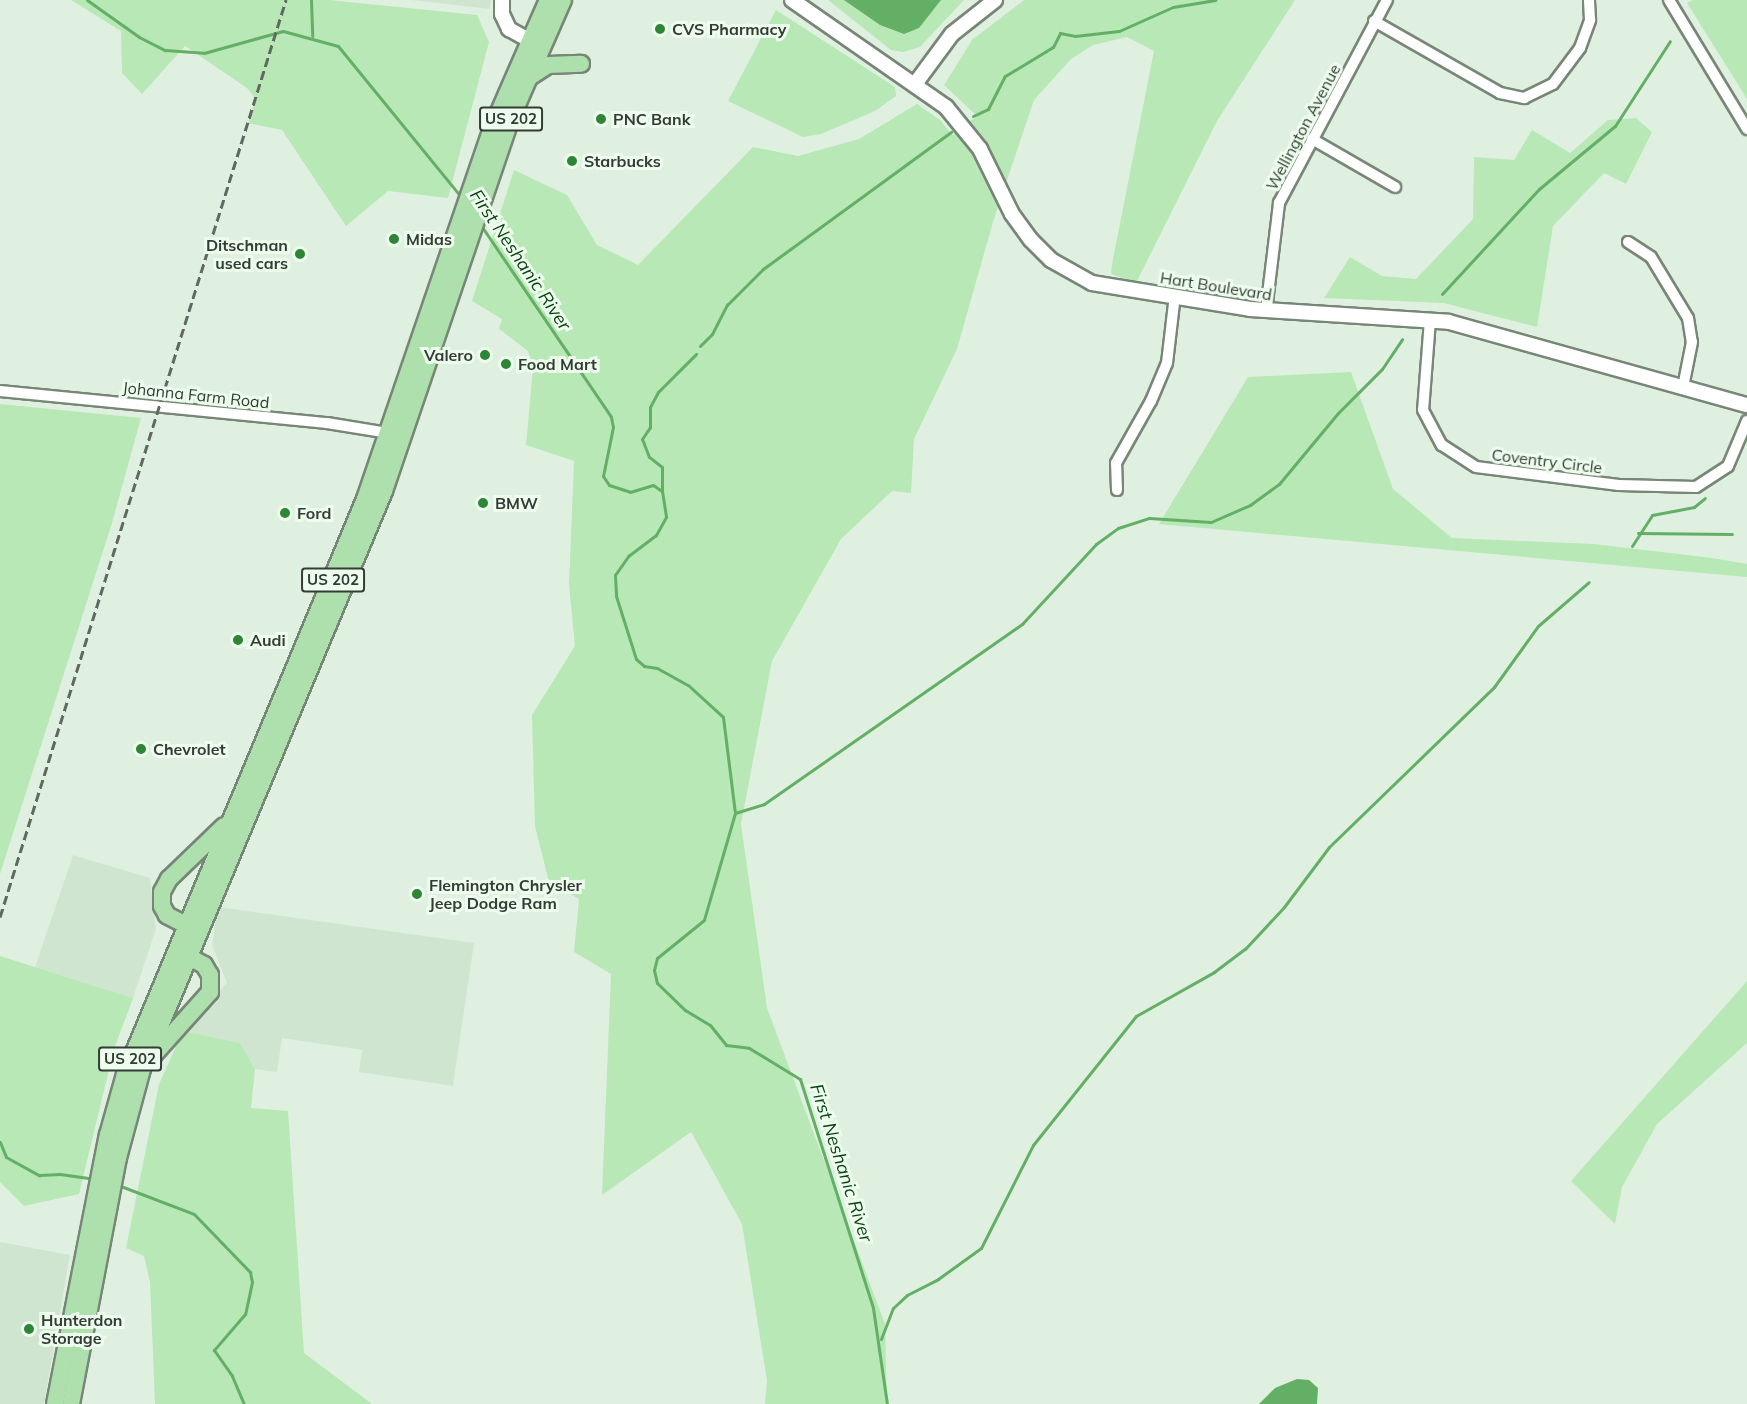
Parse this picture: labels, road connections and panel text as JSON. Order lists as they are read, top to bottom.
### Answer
{
  "streets": {
    "highway": ["US 202"],
    "street": [
      "Wellington Avenue",
      "Hart Boulevard",
      "Johanna Farm Road",
      "Coventry Circle"
    ]
  },
  "crossings": [
    ["US 202", "Johanna Farm Road"],
    ["Wellington Avenue", "Hart Boulevard"],
    ["Hart Boulevard", "Coventry Circle"]
  ],
  "water": ["First Neshanic River"],
  "places": [
    "CVS Pharmacy",
    "PNC Bank",
    "Starbucks",
    "Midas",
    "Ditschman used cars",
    "Valero",
    "Food Mart",
    "BMW",
    "Ford",
    "Audi",
    "Chevrolet",
    "Flemington Chrysler Jeep Dodge Ram",
    "Hunterdon Storage"
  ]
}
